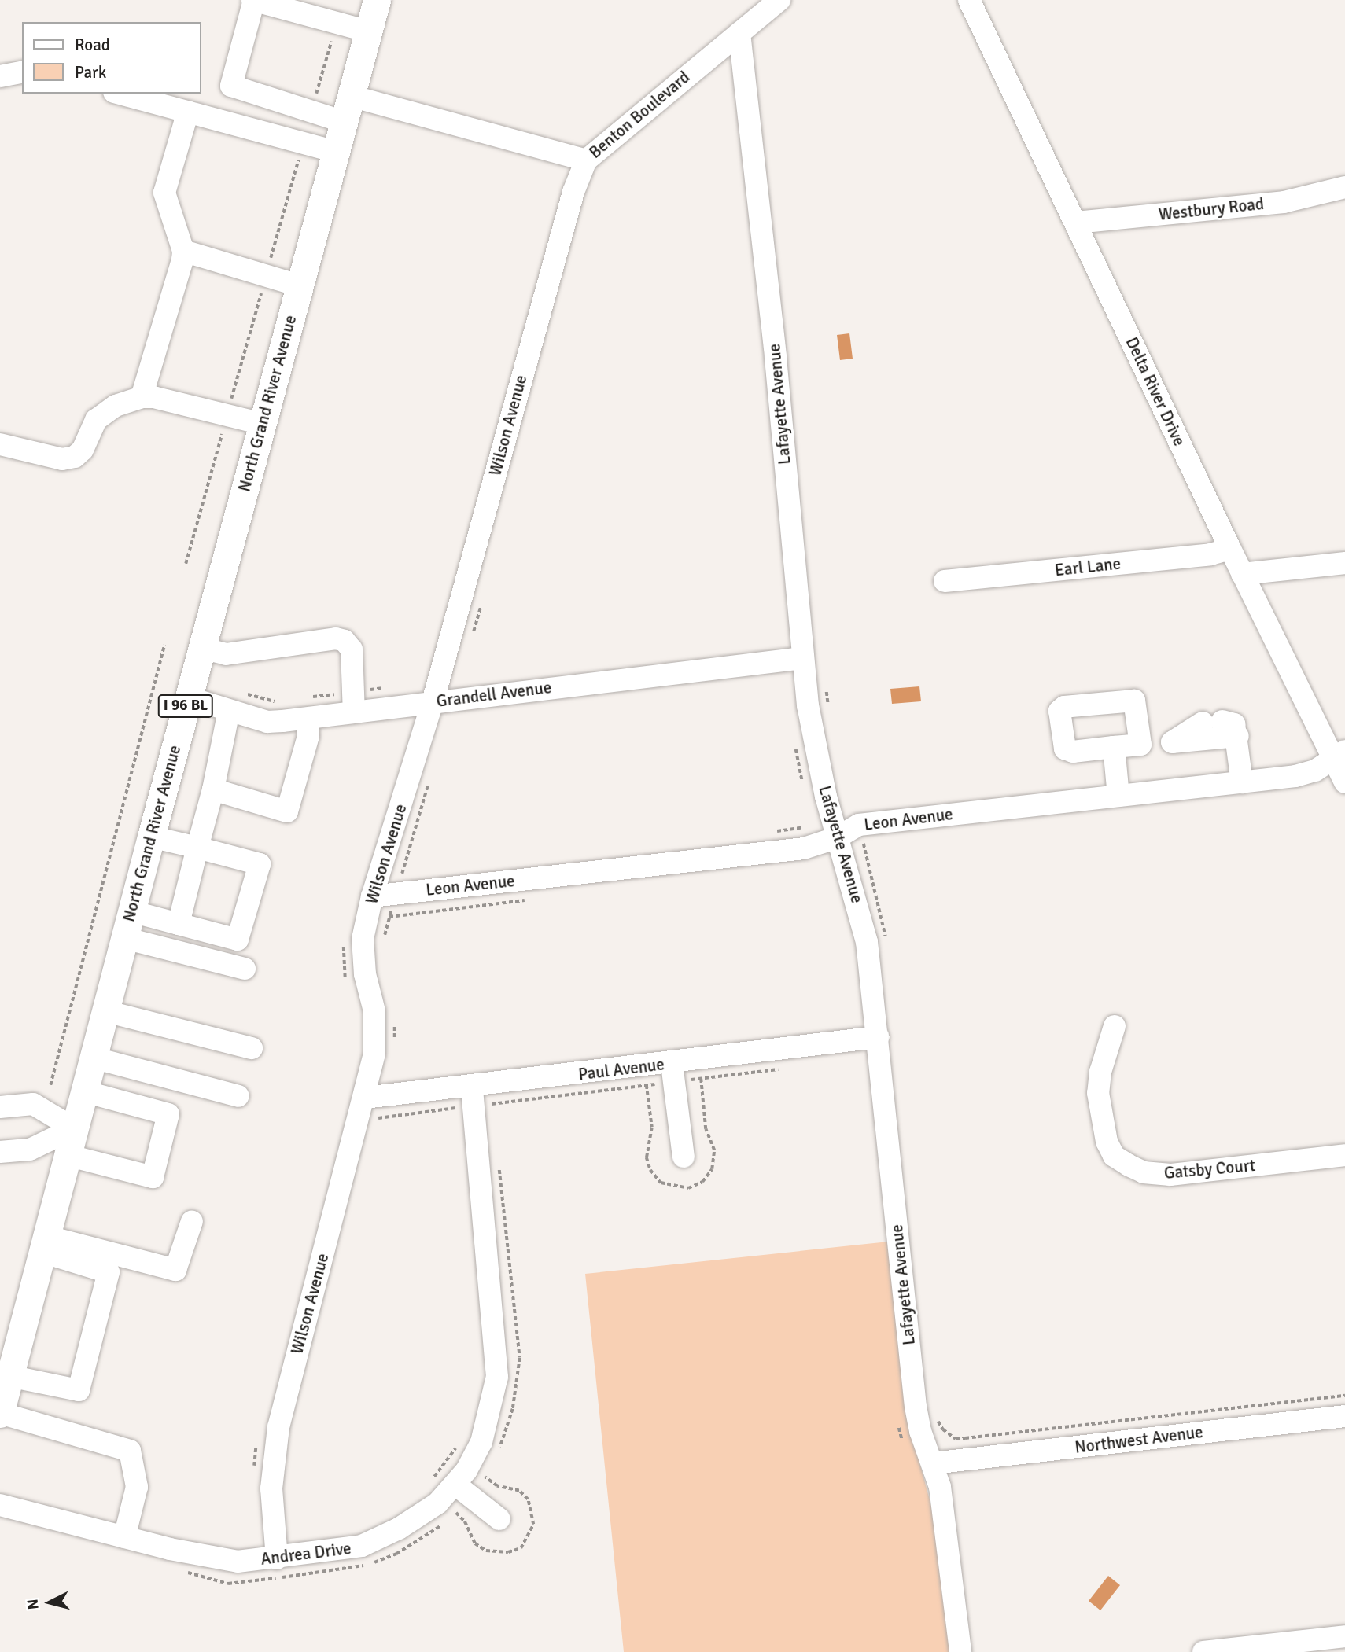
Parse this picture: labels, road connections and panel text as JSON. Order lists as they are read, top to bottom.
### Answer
{
  "streets": {
    "main road": ["North Grand River Avenue", "I 96 BL"],
    "street": [
      "Benton Boulevard",
      "Westbury Road",
      "Delta River Drive",
      "Lafayette Avenue",
      "Wilson Avenue",
      "Earl Lane",
      "Grandell Avenue",
      "Leon Avenue",
      "Paul Avenue",
      "Gatsby Court",
      "Northwest Avenue",
      "Andrea Drive"
    ]
  },
  "crossings": [
    ["Benton Boulevard", "North Grand River Avenue"],
    ["Benton Boulevard", "Lafayette Avenue"],
    ["Benton Boulevard", "Wilson Avenue"],
    ["Westbury Road", "Delta River Drive"],
    ["Delta River Drive", "Earl Lane"],
    ["Delta River Drive", "Leon Avenue"],
    ["North Grand River Avenue", "Grandell Avenue"],
    ["Lafayette Avenue", "Grandell Avenue"],
    ["Lafayette Avenue", "Leon Avenue"],
    ["Lafayette Avenue", "Paul Avenue"],
    ["Lafayette Avenue", "Northwest Avenue"],
    ["Wilson Avenue", "Grandell Avenue"],
    ["Wilson Avenue", "Leon Avenue"],
    ["Wilson Avenue", "Paul Avenue"],
    ["Wilson Avenue", "Andrea Drive"],
    ["Paul Avenue", "Andrea Drive"]
  ],
  "legend": ["Road", "Park"],
  "north": "left"
}
